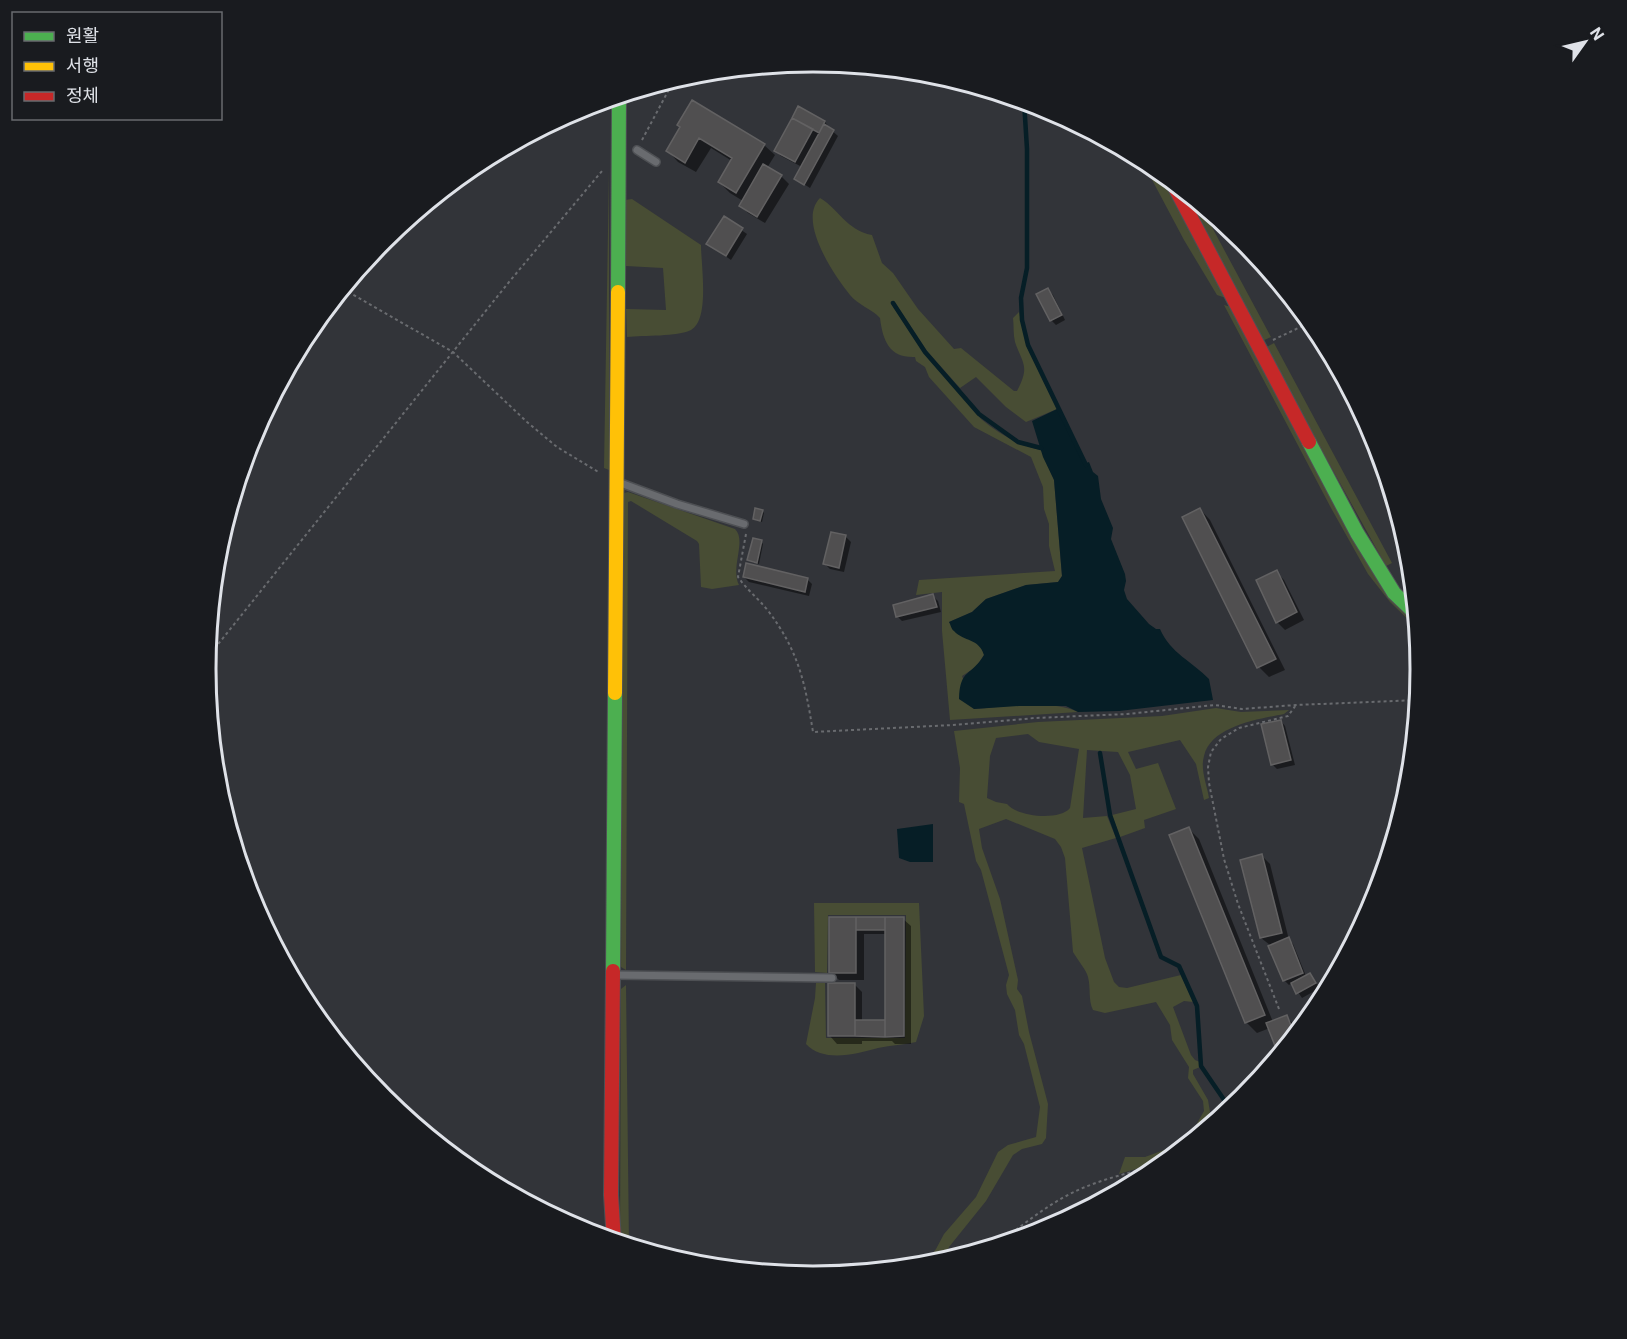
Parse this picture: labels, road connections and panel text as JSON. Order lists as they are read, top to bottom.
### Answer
{
  "legend": ["원활", "서행", "정체"],
  "north": "top right"
}
